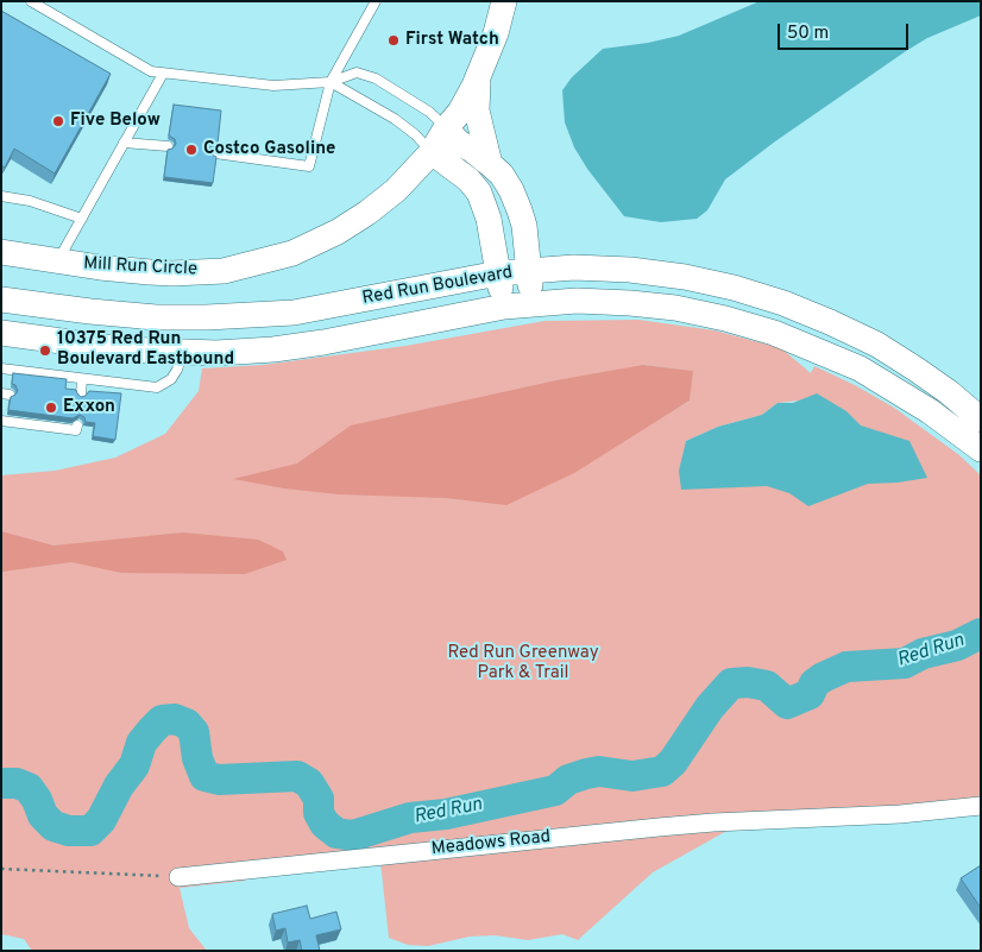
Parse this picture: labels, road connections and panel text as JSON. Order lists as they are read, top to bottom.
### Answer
{
  "streets": {
    "main road": ["Mill Run Circle", "Red Run Boulevard"],
    "street": ["Meadows Road"]
  },
  "water": ["Red Run"],
  "parks": ["Red Run Greenway Park & Trail"],
  "places": [
    "First Watch",
    "Five Below",
    "Costco Gasoline",
    "10375 Red Run Boulevard Eastbound",
    "Exxon"
  ],
  "scale_bar": "50 m"
}
